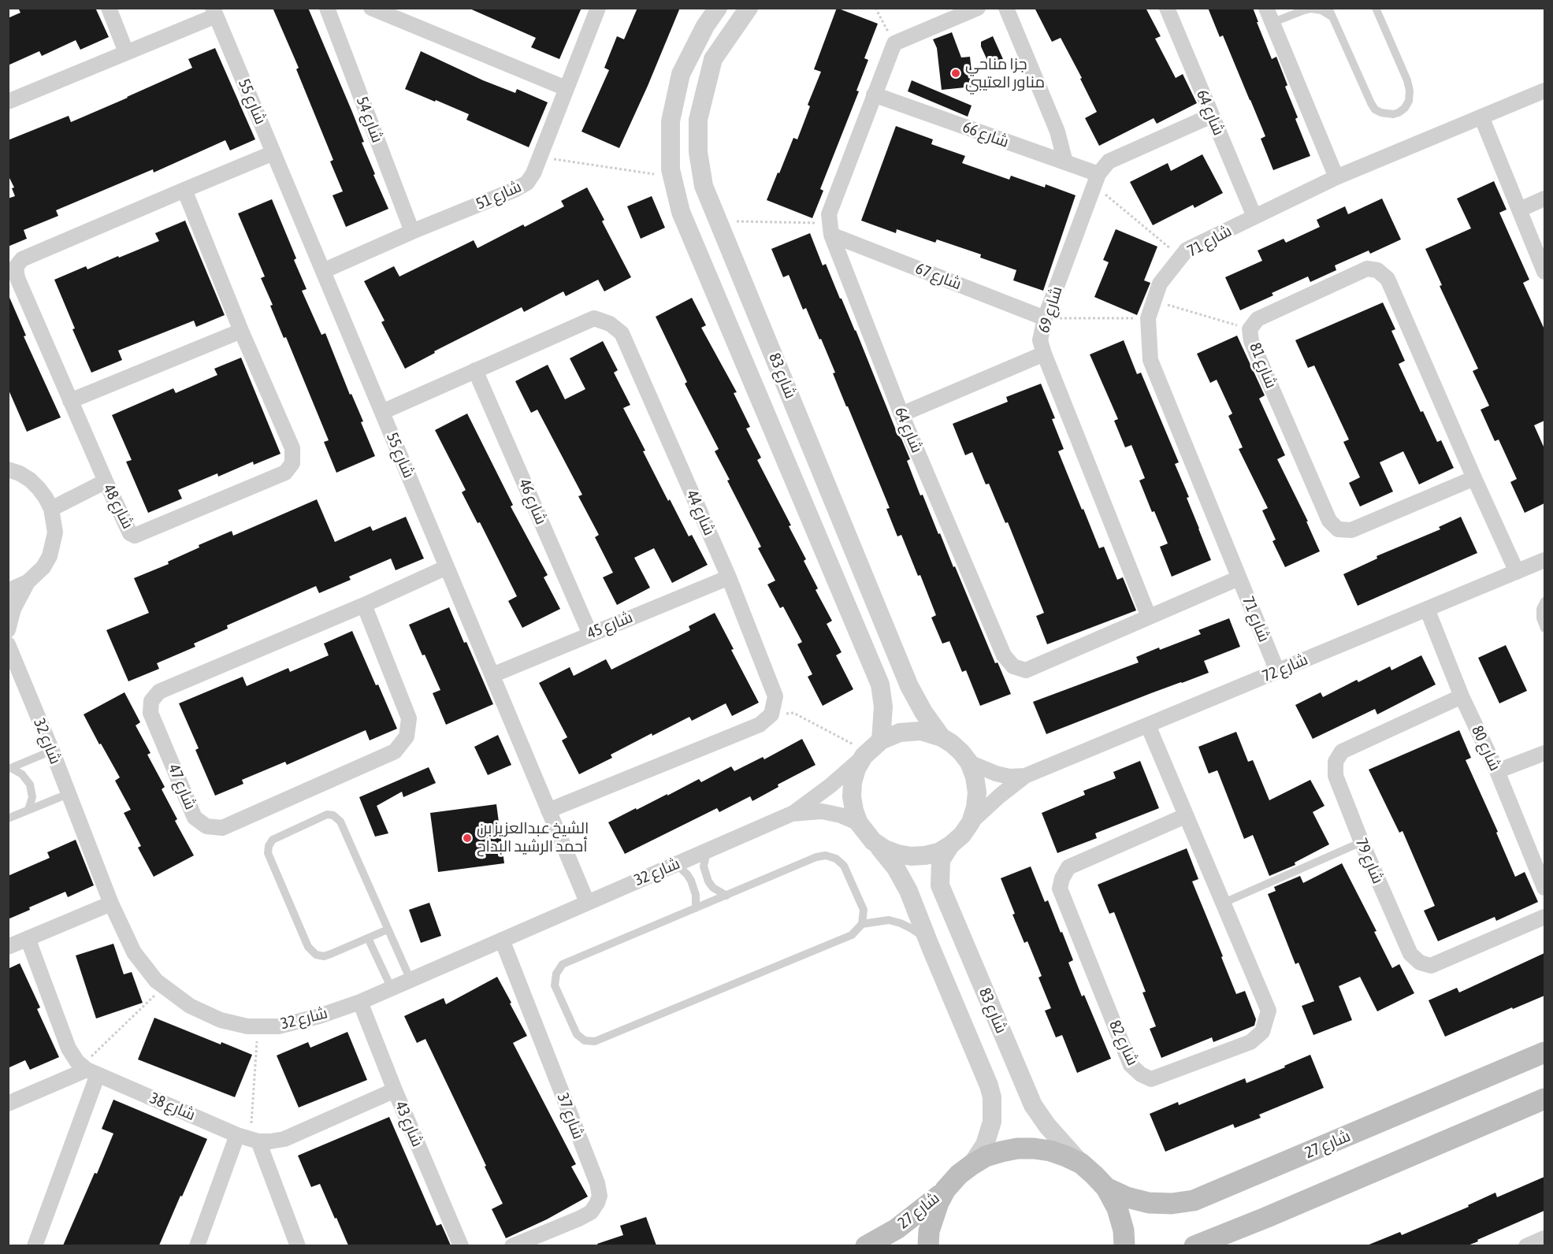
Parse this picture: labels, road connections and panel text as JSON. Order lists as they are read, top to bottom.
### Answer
{
  "streets": {
    "main road": ["شارع 27"],
    "street": [
      "شارع 55",
      "شارع 64",
      "شارع 54",
      "شارع 66",
      "شارع 51",
      "شارع 71",
      "شارع 67",
      "شارع 69",
      "شارع 81",
      "شارع 83",
      "شارع 46",
      "شارع 48",
      "شارع 44",
      "شارع 45",
      "شارع 72",
      "شارع 32",
      "شارع 80",
      "شارع 47",
      "شارع 79",
      "شارع 82",
      "شارع 38",
      "شارع 37",
      "شارع 43"
    ]
  },
  "crossings": [
    ["شارع 55", "شارع 51"],
    ["شارع 55", "شارع 48"],
    ["شارع 55", "شارع 44"],
    ["شارع 55", "شارع 45"],
    ["شارع 55", "شارع 32"],
    ["شارع 55", "شارع 47"],
    ["شارع 64", "شارع 71"],
    ["شارع 64", "شارع 67"],
    ["شارع 64", "شارع 69"],
    ["شارع 54", "شارع 51"],
    ["شارع 66", "شارع 69"],
    ["شارع 71", "شارع 72"],
    ["شارع 67", "شارع 69"],
    ["شارع 81", "شارع 72"],
    ["شارع 83", "شارع 72"],
    ["شارع 83", "شارع 32"],
    ["شارع 46", "شارع 44"],
    ["شارع 46", "شارع 45"],
    ["شارع 44", "شارع 45"],
    ["شارع 72", "شارع 32"],
    ["شارع 72", "شارع 80"],
    ["شارع 72", "شارع 82"],
    ["شارع 32", "شارع 37"],
    ["شارع 32", "شارع 43"],
    ["شارع 80", "شارع 79"],
    ["شارع 38", "شارع 43"]
  ],
  "places": ["جزا مناحي مناور العتيبي", "الشيخ عبدالعزيز بن أحمد الرشيد البداح"]
}
